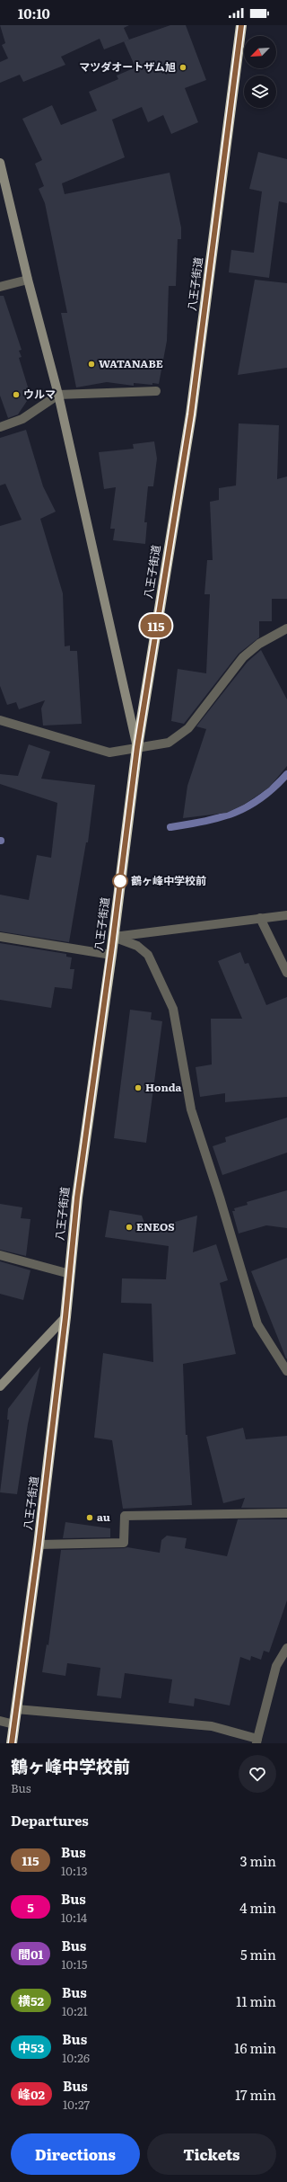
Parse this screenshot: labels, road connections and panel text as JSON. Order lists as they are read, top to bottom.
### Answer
{
  "streets": {
    "highway": ["八王子街道"]
  },
  "places": [
    "マツダオートザム旭",
    "WATANABE",
    "ウルマ",
    "鶴ヶ峰中学校前",
    "Honda",
    "ENEOS",
    "au"
  ],
  "lines": ["bus line 115"],
  "north": "bottom left",
  "page": {
    "status": "10:10",
    "on_map": "115",
    "heading": [
      ["鶴ヶ峰中学校前", "Bus"],
      "Departures"
    ],
    "list": [
      {
        "mark": "115",
        "name": "Bus",
        "note": "10:13",
        "value": "3 min"
      },
      {
        "mark": "5",
        "name": "Bus",
        "note": "10:14",
        "value": "4 min"
      },
      {
        "mark": "間01",
        "name": "Bus",
        "note": "10:15",
        "value": "5 min"
      },
      {
        "mark": "横52",
        "name": "Bus",
        "note": "10:21",
        "value": "11 min"
      },
      {
        "mark": "中53",
        "name": "Bus",
        "note": "10:26",
        "value": "16 min"
      },
      {
        "mark": "峰02",
        "name": "Bus",
        "note": "10:27",
        "value": "17 min"
      }
    ],
    "buttons": ["Directions", "Tickets"]
  }
}
